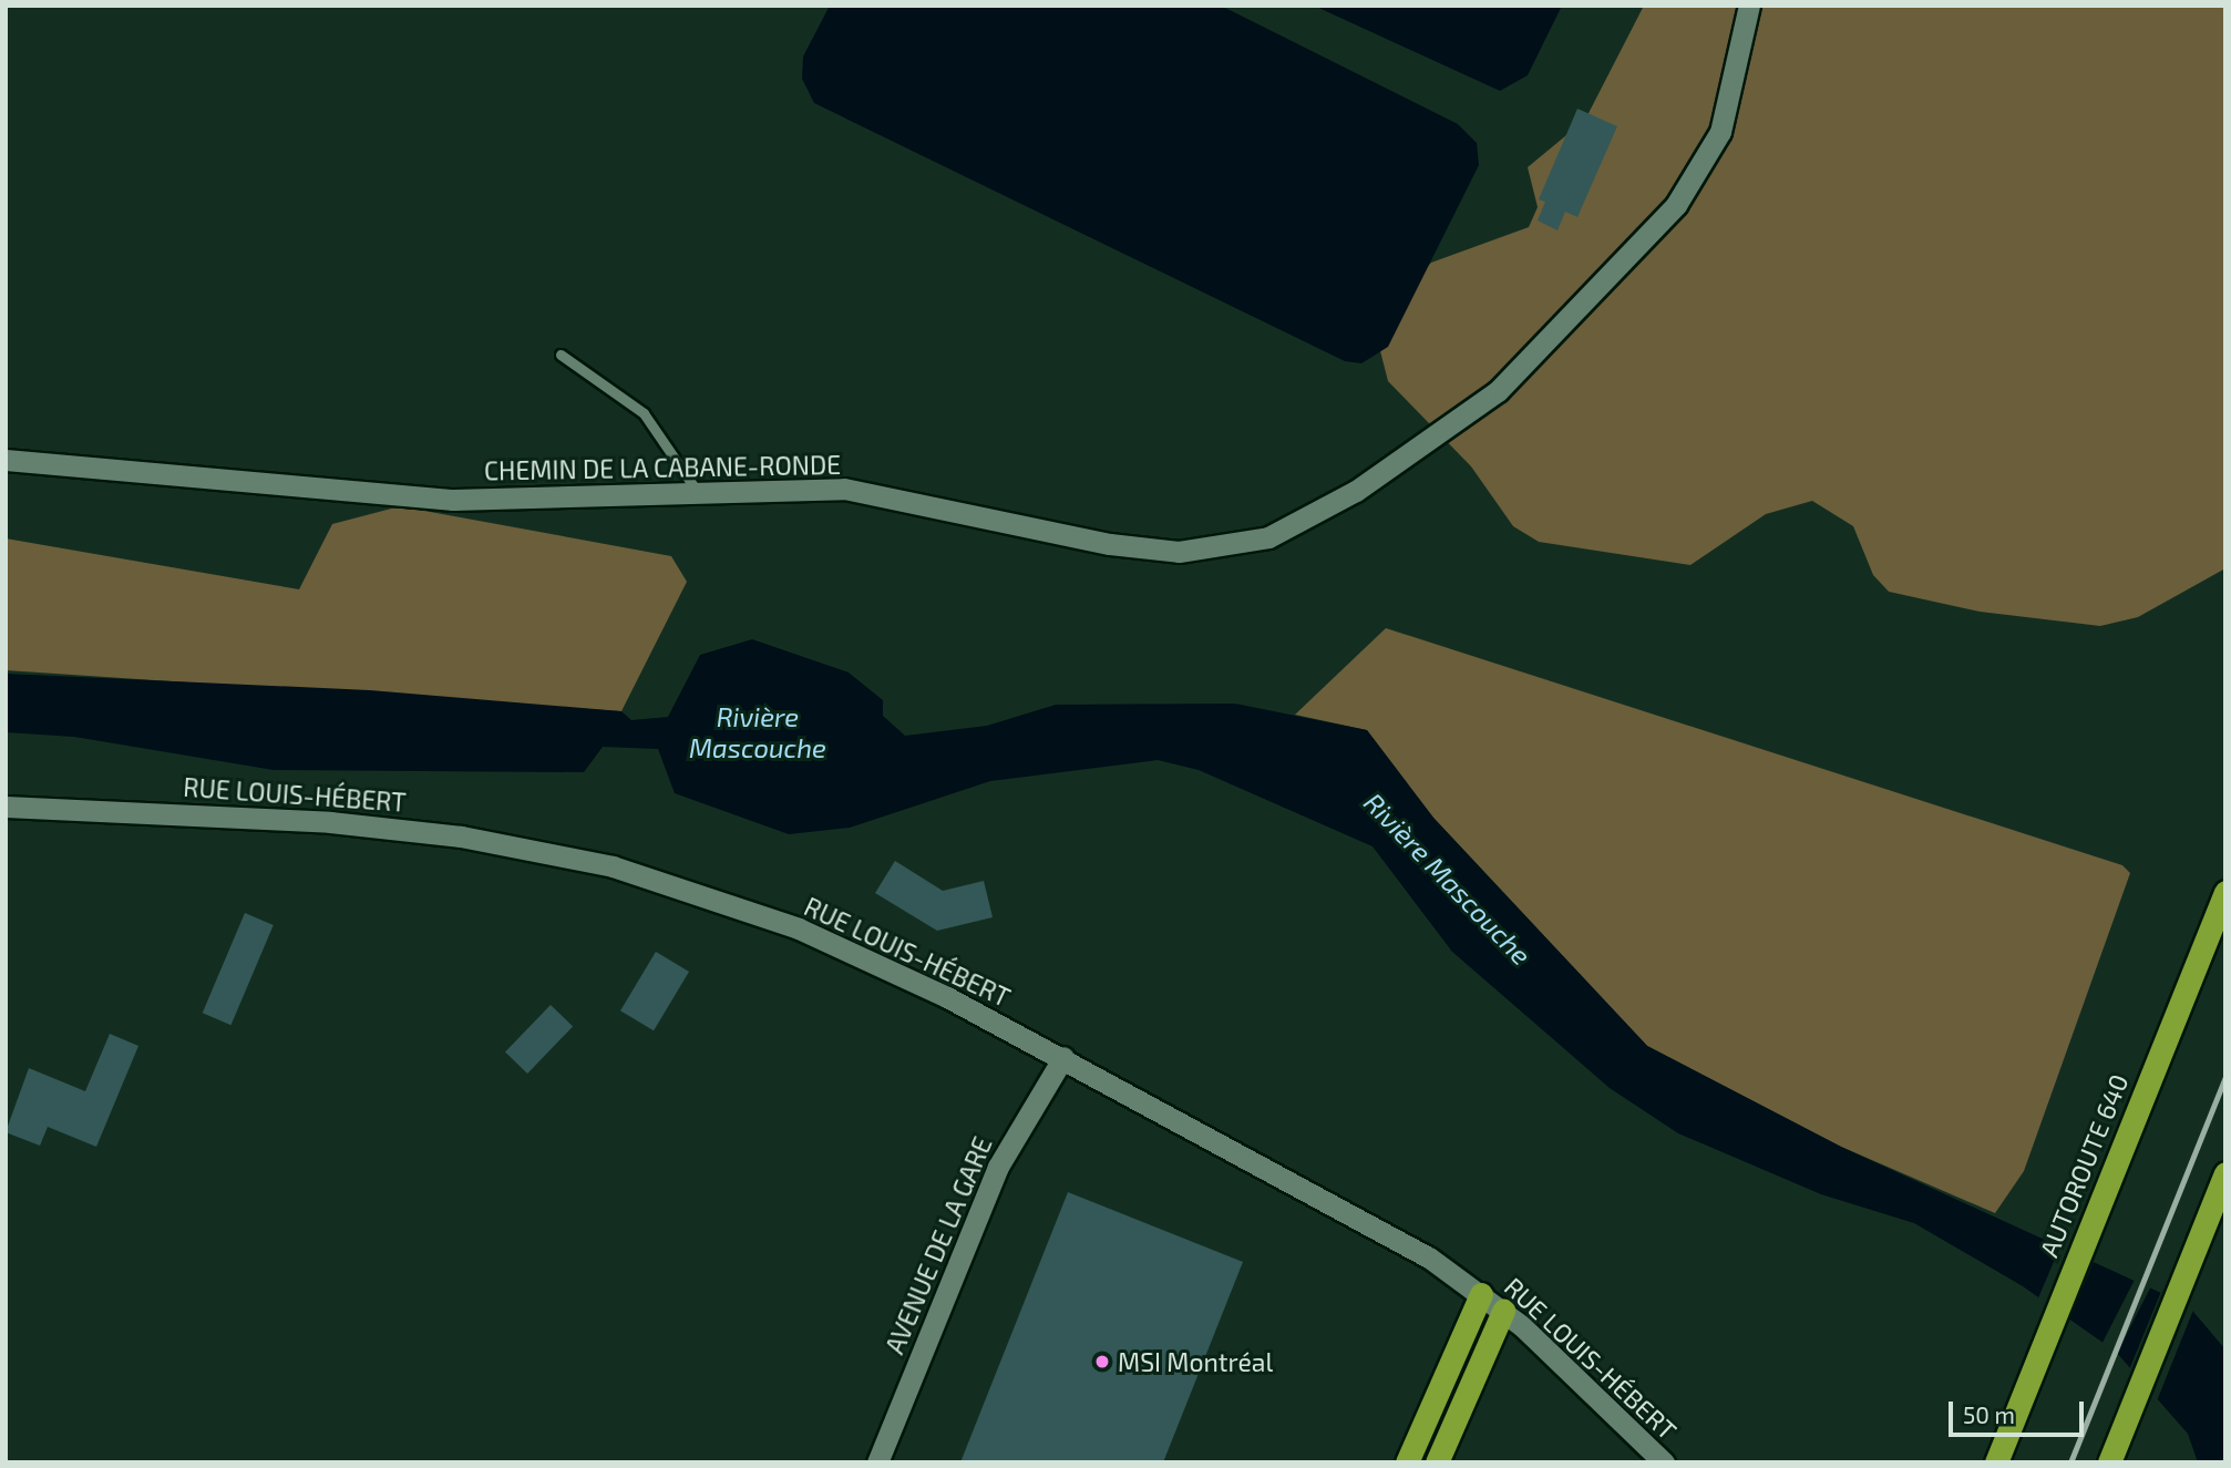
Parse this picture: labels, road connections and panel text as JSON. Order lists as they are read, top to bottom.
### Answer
{
  "streets": {
    "highway": ["AUTOROUTE 640"],
    "street": ["CHEMIN DE LA CABANE-RONDE", "RUE LOUIS-HÉBERT", "AVENUE DE LA GARE"]
  },
  "crossings": [
    ["RUE LOUIS-HÉBERT", "AVENUE DE LA GARE"]
  ],
  "water": ["Rivière Mascouche"],
  "places": ["MSI Montréal"],
  "scale_bar": "50 m"
}
